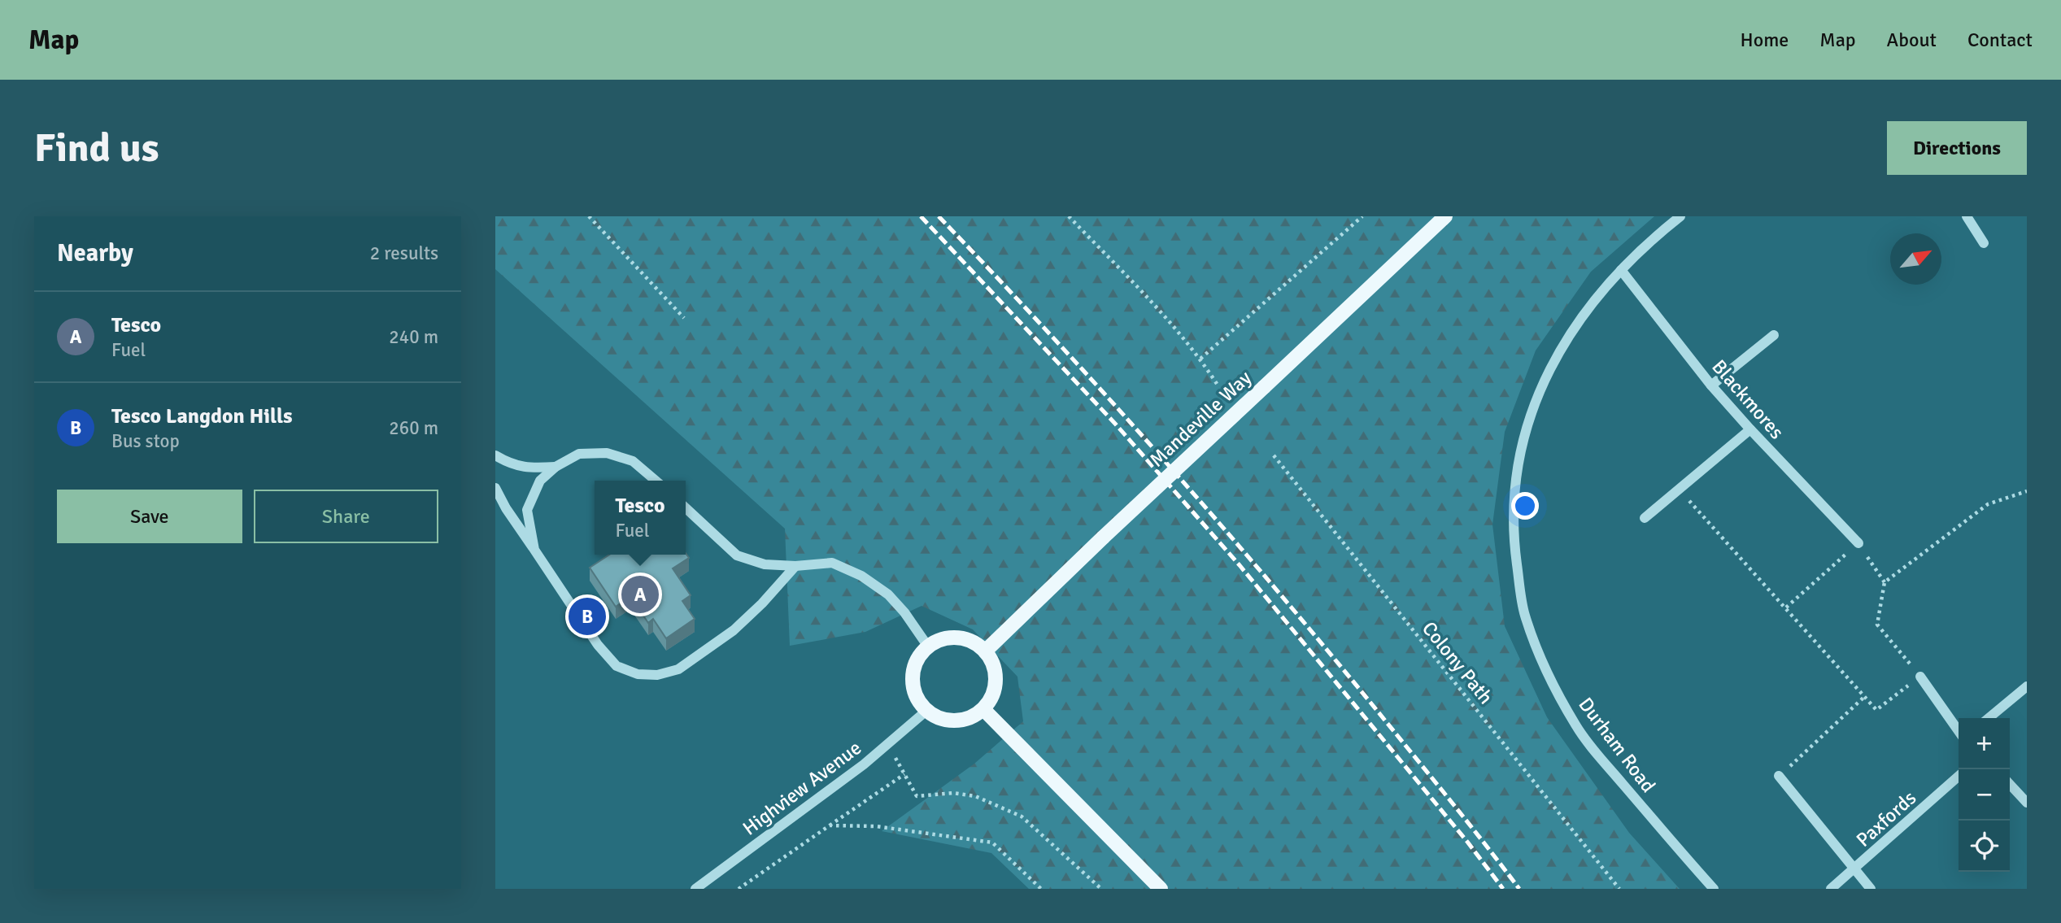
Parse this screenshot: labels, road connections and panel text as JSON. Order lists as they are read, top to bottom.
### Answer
{
  "streets": {
    "main road": ["Mandeville Way"],
    "street": [
      "Blackmores",
      "Durham Road",
      "Highview Avenue",
      "Paxfords"
    ],
    "path": ["Colony Path"]
  },
  "crossings": [
    ["Blackmores", "Durham Road"],
    ["Mandeville Way", "Highview Avenue"]
  ],
  "north": "top right",
  "page": {
    "header": "Map",
    "nav": [
      "Home",
      "Map",
      "About",
      "Contact"
    ],
    "buttons": [
      "Directions",
      ["Save", "Share"]
    ],
    "title": "Find us",
    "heading": ["Nearby", "2 results"],
    "list": [
      {
        "mark": "A",
        "name": "Tesco",
        "note": "Fuel",
        "value": "240 m"
      },
      {
        "mark": "B",
        "name": "Tesco Langdon Hills",
        "note": "Bus stop",
        "value": "260 m"
      }
    ],
    "popup": ["Tesco", "Fuel"],
    "pins": ["A", "B"],
    "map_buttons": ["+", "−"]
  }
}
